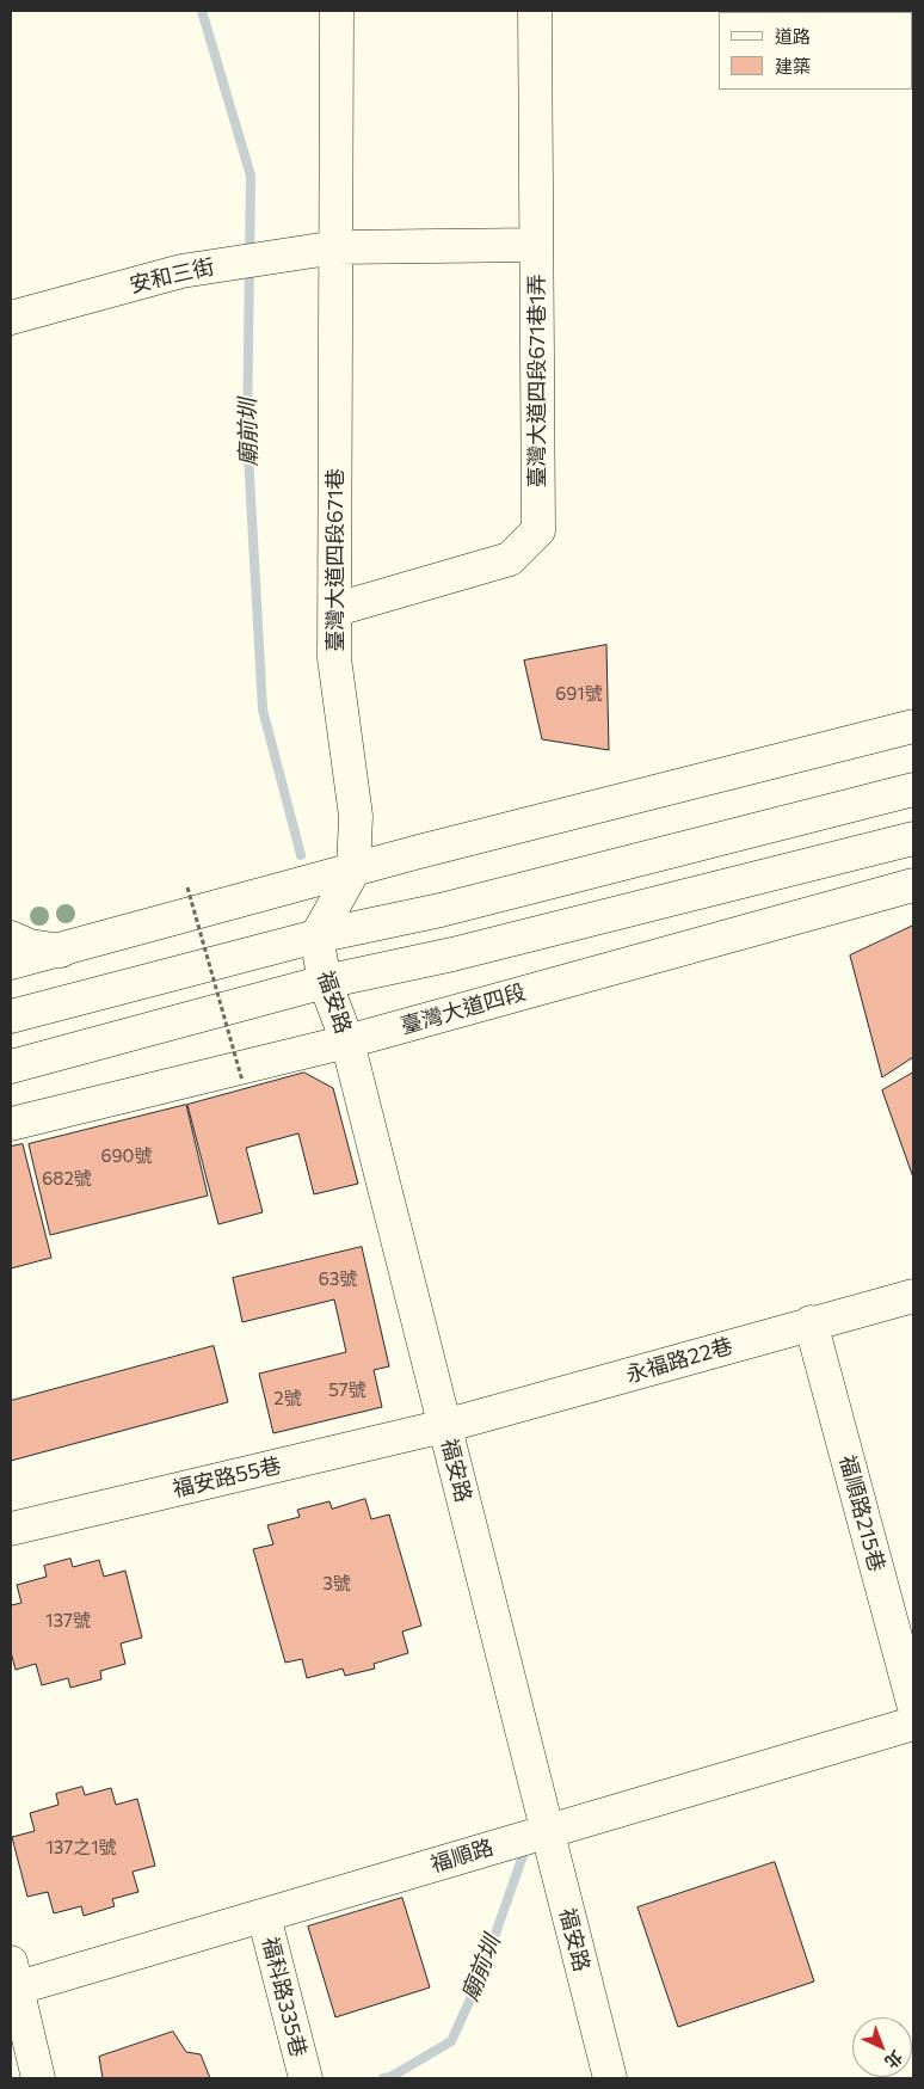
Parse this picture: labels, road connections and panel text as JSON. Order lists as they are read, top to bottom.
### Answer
{
  "streets": {
    "street": [
      "安和三街",
      "臺灣大道四段671巷1弄",
      "臺灣大道四段671巷",
      "福安路",
      "臺灣大道四段",
      "永福路22巷",
      "福安路55巷",
      "福順路215巷",
      "福順路",
      "福科路335巷"
    ]
  },
  "crossings": [
    ["安和三街", "臺灣大道四段671巷"],
    ["臺灣大道四段671巷1弄", "臺灣大道四段671巷"],
    ["福安路", "臺灣大道四段"],
    ["福安路", "永福路22巷"],
    ["福安路", "福安路55巷"],
    ["福安路", "福順路"],
    ["永福路22巷", "福安路55巷"],
    ["永福路22巷", "福順路215巷"],
    ["福順路", "福科路335巷"]
  ],
  "water": ["廟前圳"],
  "house_numbers": [
    "691號",
    "690號",
    "682號",
    "63號",
    "57號",
    "2號",
    "3號",
    "137號",
    "137之1號"
  ],
  "legend": ["道路", "建築"],
  "north": "bottom right"
}
